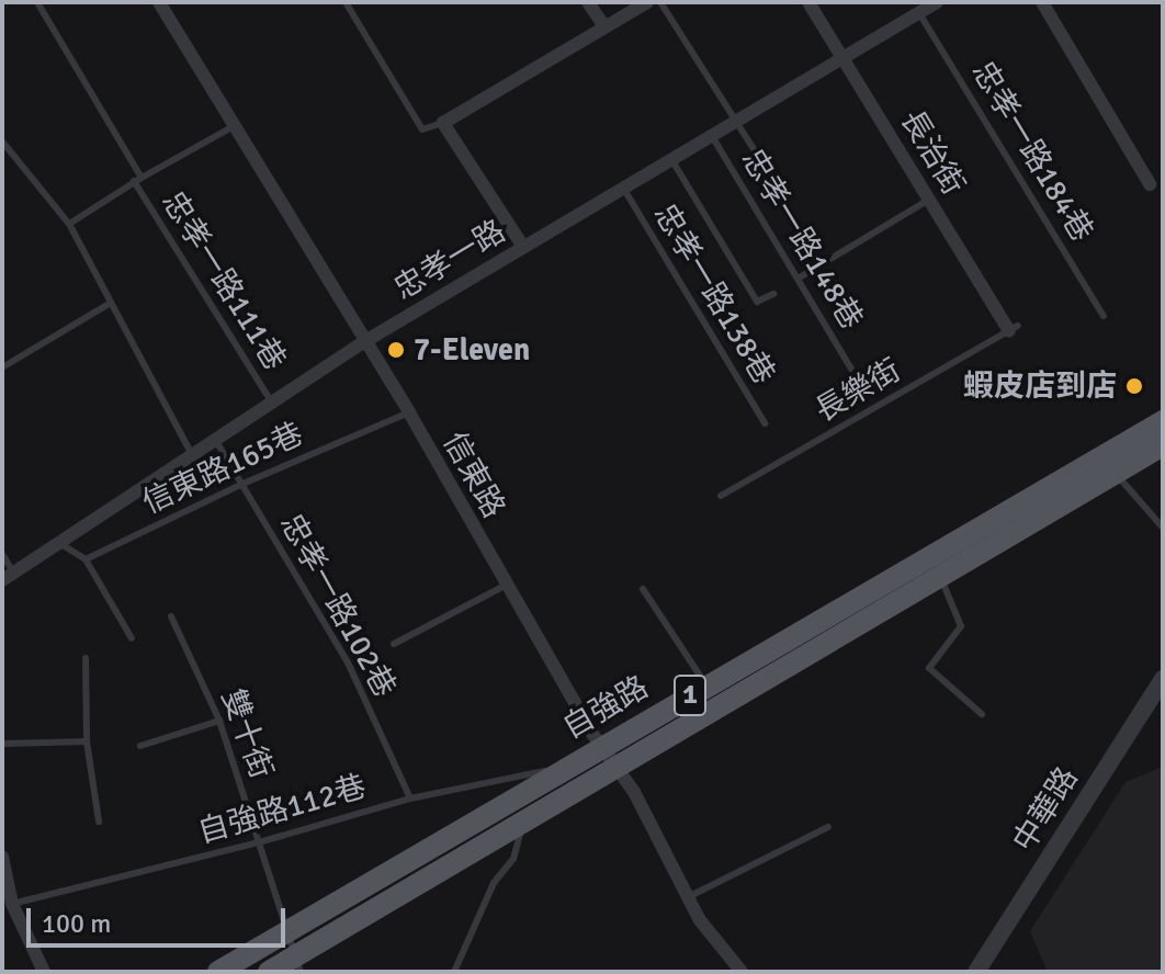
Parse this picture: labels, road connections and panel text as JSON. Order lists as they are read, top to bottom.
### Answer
{
  "streets": {
    "main road": ["1", "自強路"],
    "street": [
      "長治街",
      "忠孝一路",
      "信東路",
      "中華路"
    ],
    "lane": [
      "忠孝一路184巷",
      "忠孝一路148巷",
      "忠孝一路111巷",
      "忠孝一路138巷",
      "長樂街",
      "信東路165巷",
      "忠孝一路102巷",
      "雙十街",
      "自強路112巷"
    ]
  },
  "crossings": [
    ["忠孝一路184巷", "忠孝一路"],
    ["長治街", "忠孝一路"],
    ["長治街", "長樂街"],
    ["忠孝一路148巷", "忠孝一路"],
    ["忠孝一路", "忠孝一路111巷"],
    ["忠孝一路", "忠孝一路138巷"],
    ["忠孝一路", "信東路"],
    ["忠孝一路", "忠孝一路102巷"],
    ["信東路165巷", "信東路"],
    ["信東路165巷", "忠孝一路102巷"],
    ["信東路", "自強路"],
    ["忠孝一路102巷", "自強路112巷"],
    ["自強路", "雙十街"],
    ["自強路", "自強路112巷"],
    ["雙十街", "自強路112巷"]
  ],
  "places": ["7-Eleven", "蝦皮店到店"],
  "scale_bar": "100 m"
}
